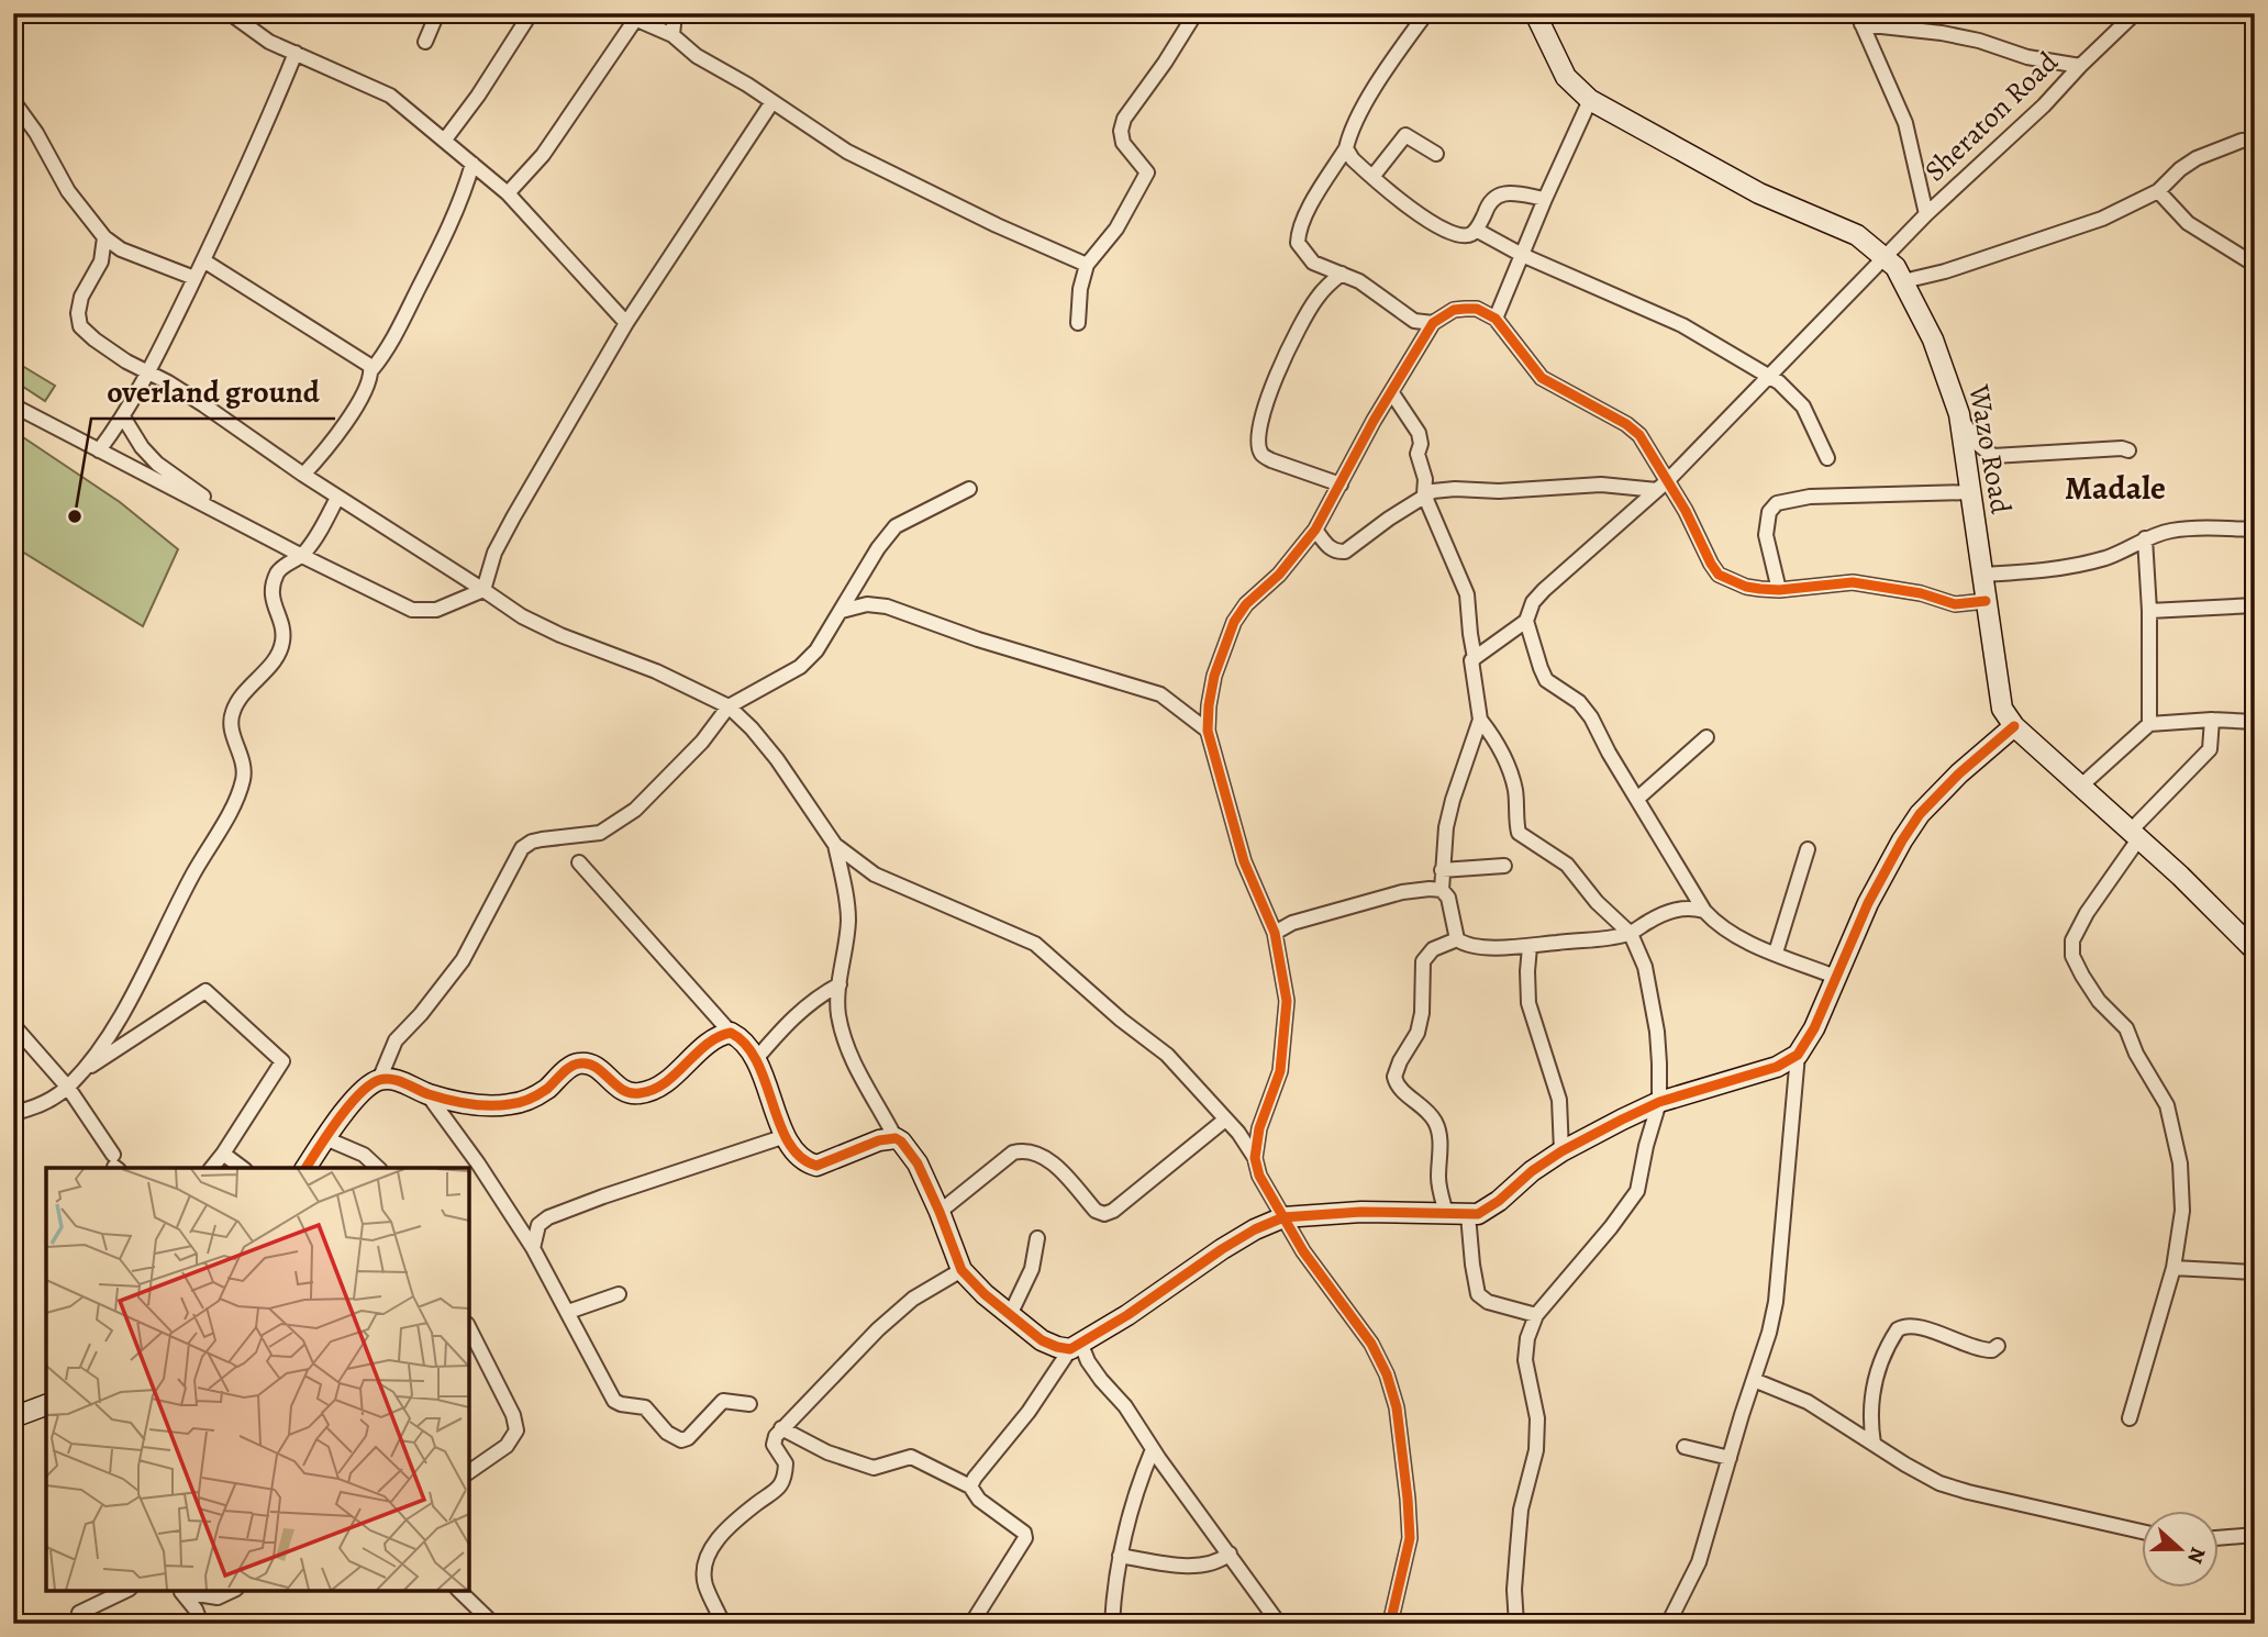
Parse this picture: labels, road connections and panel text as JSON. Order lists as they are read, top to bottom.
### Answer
{
  "streets": {
    "street": ["Sheraton Road", "Wazo Road"]
  },
  "crossings": [
    ["Sheraton Road", "Wazo Road"]
  ],
  "districts": ["Madale"],
  "places": ["overland ground"],
  "north": "right"
}
